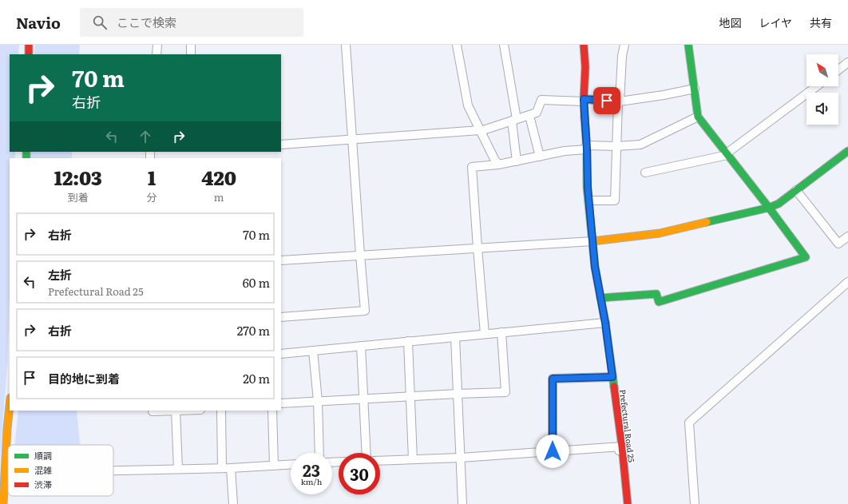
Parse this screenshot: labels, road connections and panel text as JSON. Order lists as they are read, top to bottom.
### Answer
{
  "streets": {
    "street": ["Prefectural Road 25"]
  },
  "legend": ["順調", "混雑", "渋滞"],
  "north": "top left",
  "page": {
    "header": "Navio",
    "search": "ここで検索",
    "nav": ["地図", "レイヤ", "共有"],
    "turn": ["70 m", "右折"],
    "eta": [
      "12:03",
      "到着",
      "1",
      "分",
      "420",
      "m"
    ],
    "list": [
      {
        "name": "右折",
        "value": "70 m"
      },
      {
        "name": "左折",
        "note": "Prefectural Road 25",
        "value": "60 m"
      },
      {
        "name": "右折",
        "value": "270 m"
      },
      {
        "name": "目的地に到着",
        "value": "20 m"
      }
    ],
    "speed": "23 km/h",
    "limit": "30"
  }
}
